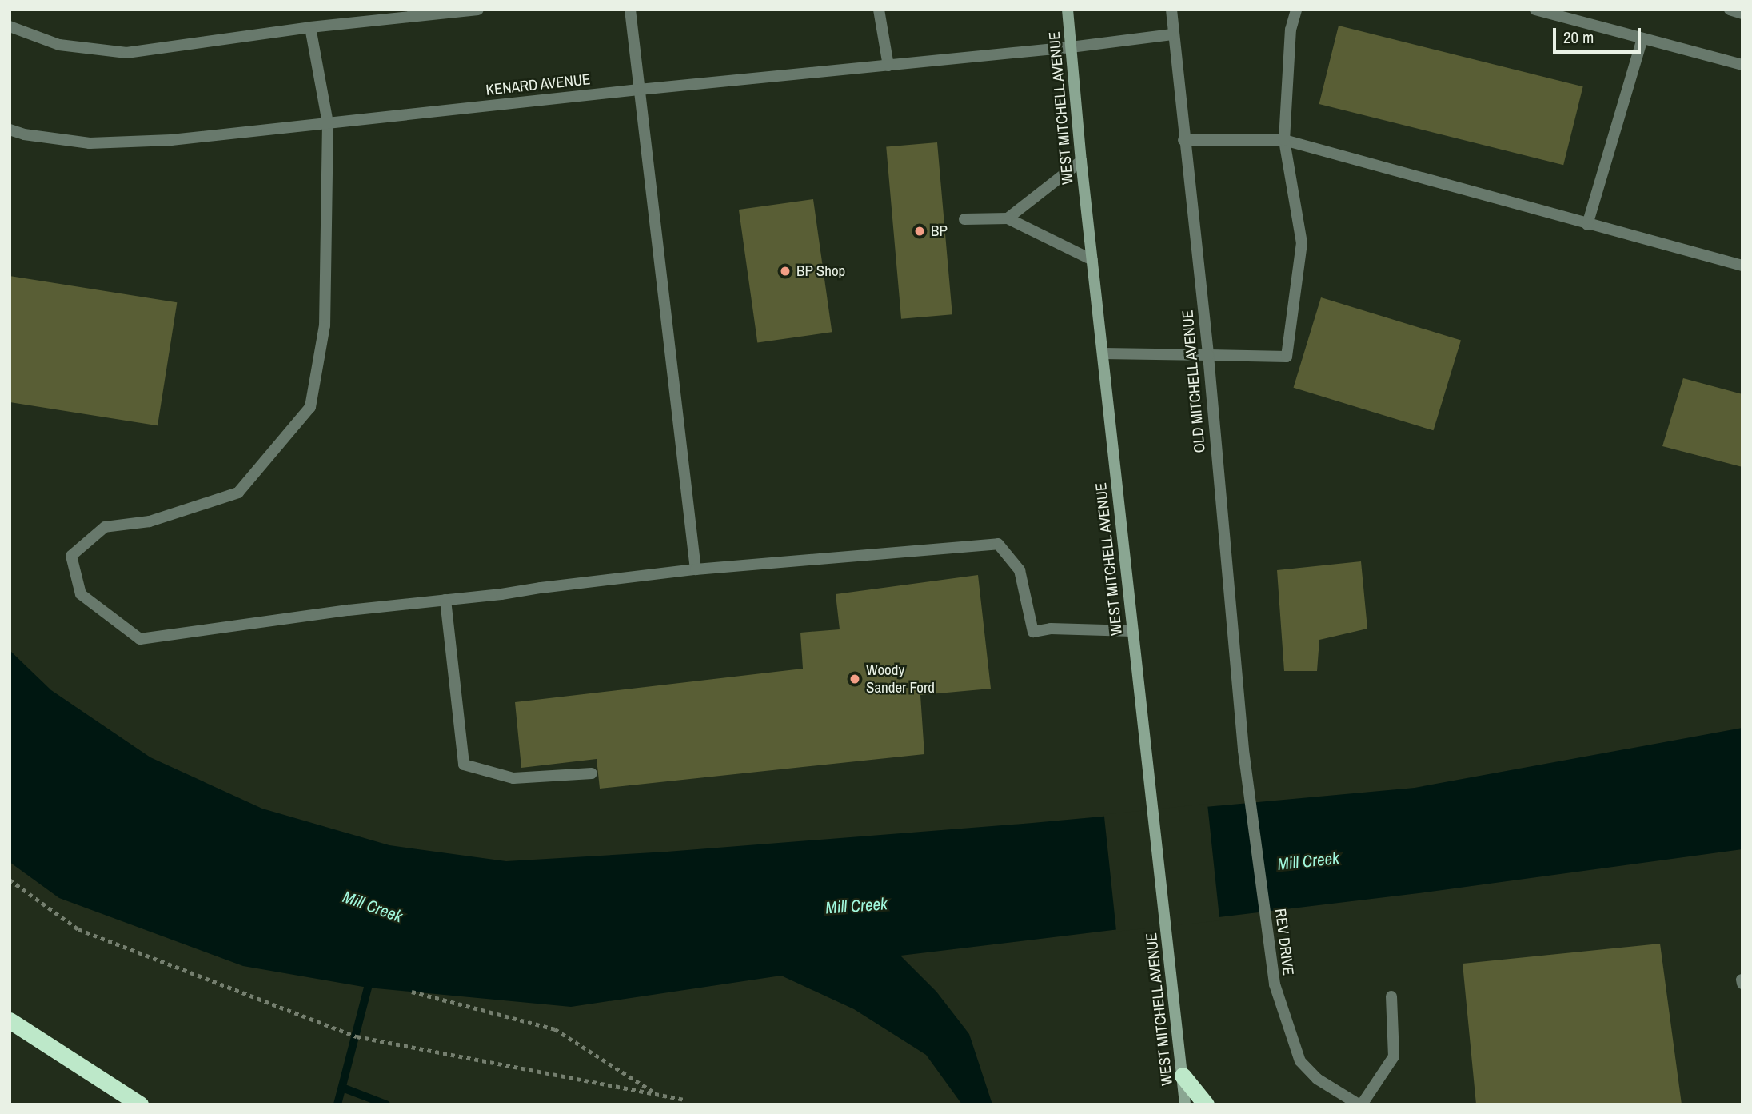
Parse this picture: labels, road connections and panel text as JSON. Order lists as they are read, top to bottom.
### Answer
{
  "streets": {
    "main road": ["WEST MITCHELL AVENUE"],
    "street": ["KENARD AVENUE", "OLD MITCHELL AVENUE", "REV DRIVE"]
  },
  "crossings": [
    ["KENARD AVENUE", "WEST MITCHELL AVENUE"],
    ["OLD MITCHELL AVENUE", "REV DRIVE"]
  ],
  "water": ["Mill Creek"],
  "places": ["BP", "BP Shop", "Woody Sander Ford"],
  "scale_bar": "20 m"
}
